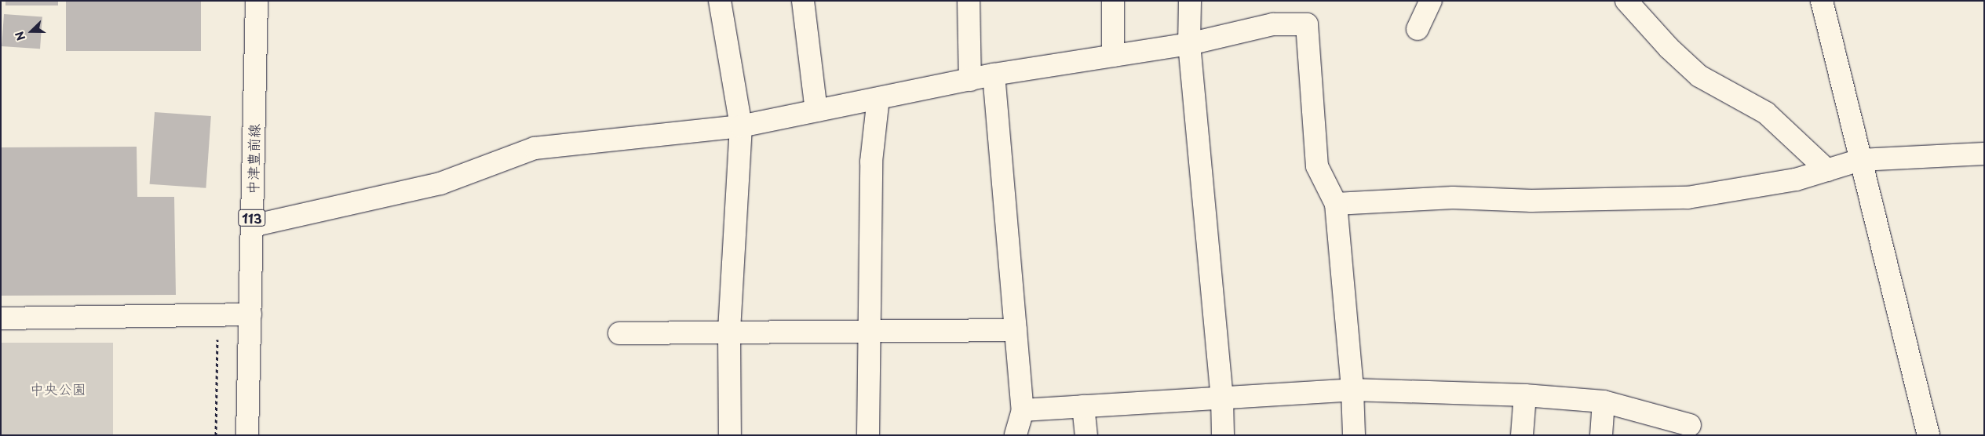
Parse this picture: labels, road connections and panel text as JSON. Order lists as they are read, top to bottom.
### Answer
{
  "streets": {
    "street": ["中津豊前線", "113"]
  },
  "parks": ["中央公園"],
  "north": "left"
}
